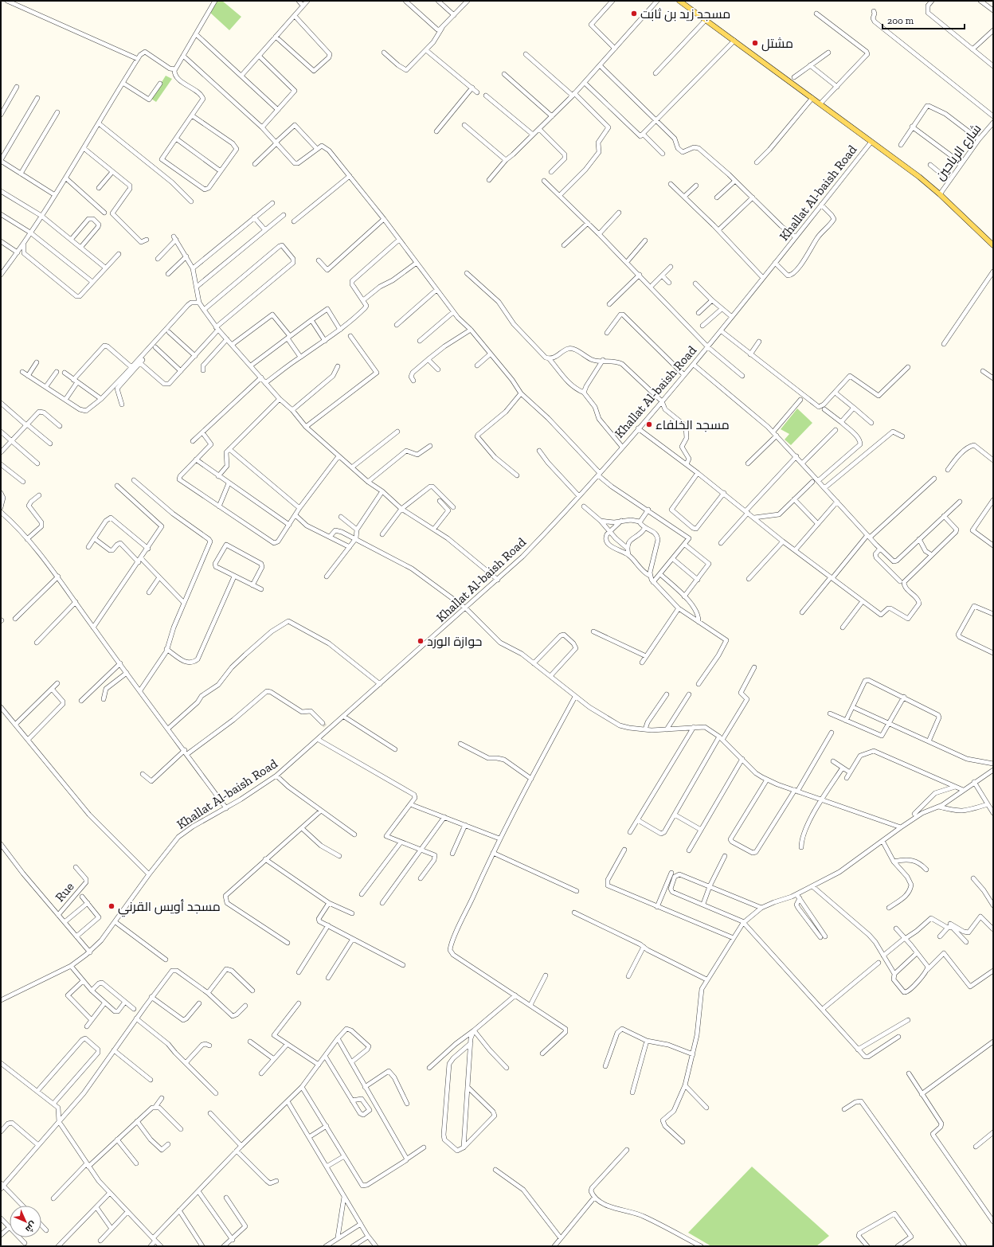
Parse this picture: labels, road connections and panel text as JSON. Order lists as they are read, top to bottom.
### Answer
{
  "streets": {
    "street": ["شارع الرياحين", "Khallat Al-baish Road", "Rue"]
  },
  "places": [
    "مسجد زيد بن ثابت",
    "مشتل",
    "مسجد الخلفاء",
    "حوازة الورد",
    "مسجد أويس القرني"
  ],
  "scale_bar": "200 m",
  "north": "bottom right"
}
